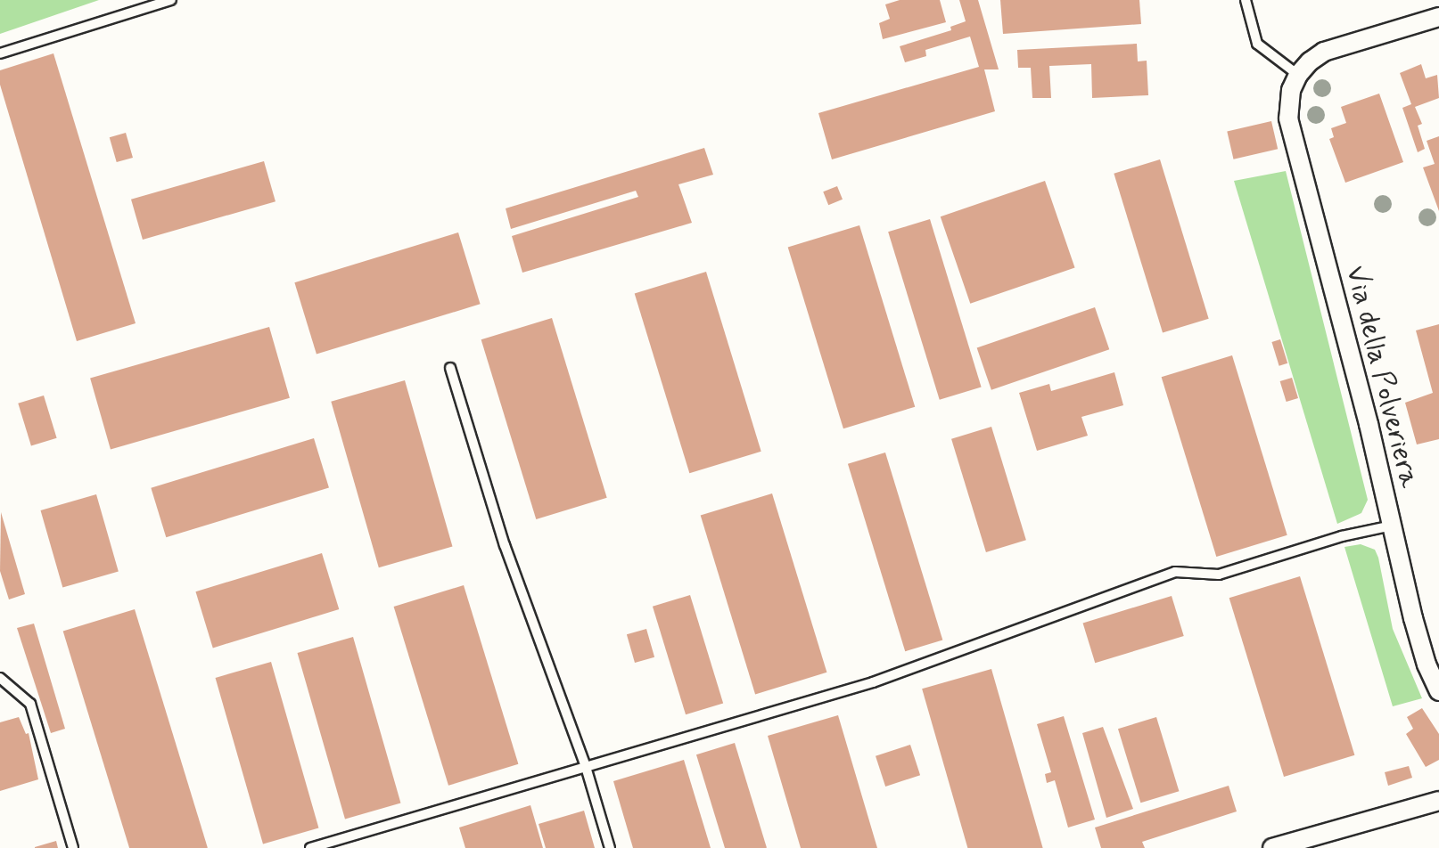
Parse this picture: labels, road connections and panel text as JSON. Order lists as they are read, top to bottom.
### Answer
{
  "streets": {
    "street": ["Via della Polveriera"]
  }
}
